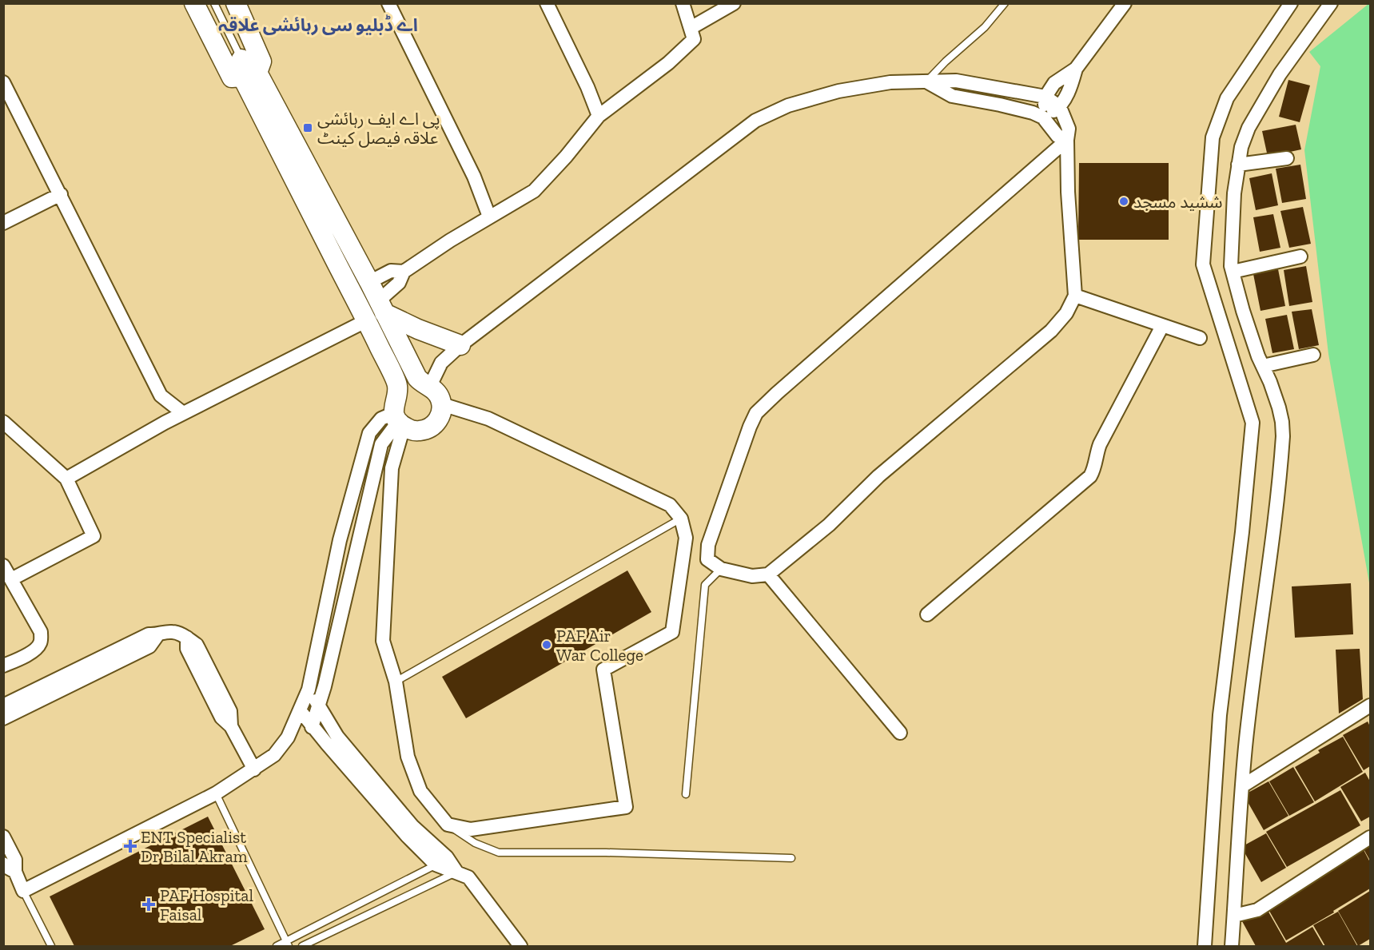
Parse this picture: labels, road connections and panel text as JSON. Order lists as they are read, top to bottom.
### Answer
{
  "districts": ["اے ڈبلیو سی رہائشی علاقہ"],
  "places": {
    "transit": ["پی اے ایف رہائشی علاقہ فیصل کینٹ"],
    "other": ["ششید مسجد", "PAF Air War College"],
    "health": ["ENT Specialist Dr Bilal Akram", "PAF Hospital Faisal"]
  }
}
